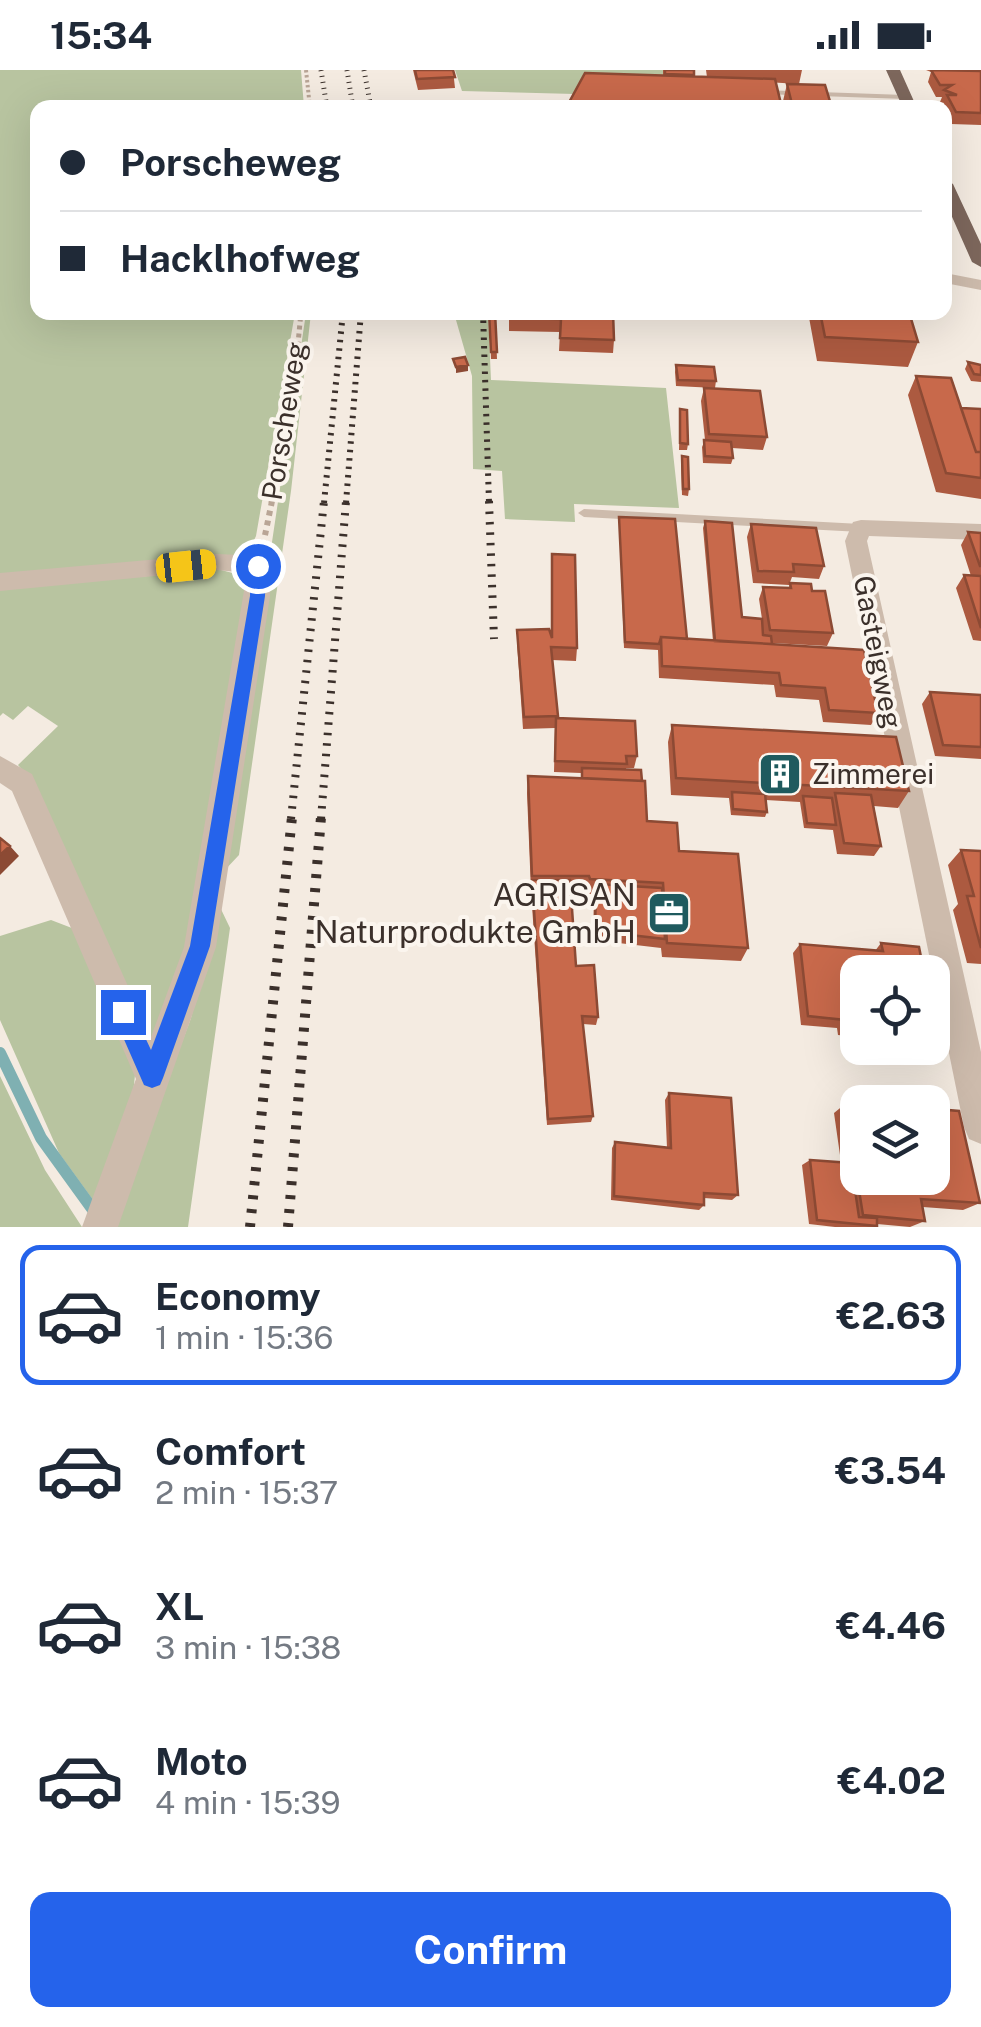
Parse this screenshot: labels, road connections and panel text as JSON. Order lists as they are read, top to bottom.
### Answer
{
  "streets": {
    "street": ["Gasteigweg"],
    "path": ["Porscheweg"]
  },
  "places": {
    "building": ["Zimmerei"],
    "office": ["AGRISAN Naturprodukte GmbH"]
  },
  "page": {
    "status": "15:34",
    "banner": ["Porscheweg", "Hacklhofweg"],
    "list": [
      {
        "name": "Economy",
        "note": "1 min · 15:36",
        "value": "€2.63"
      },
      {
        "name": "Comfort",
        "note": "2 min · 15:37",
        "value": "€3.54"
      },
      {
        "name": "XL",
        "note": "3 min · 15:38",
        "value": "€4.46"
      },
      {
        "name": "Moto",
        "note": "4 min · 15:39",
        "value": "€4.02"
      }
    ],
    "buttons": "Confirm"
  }
}
